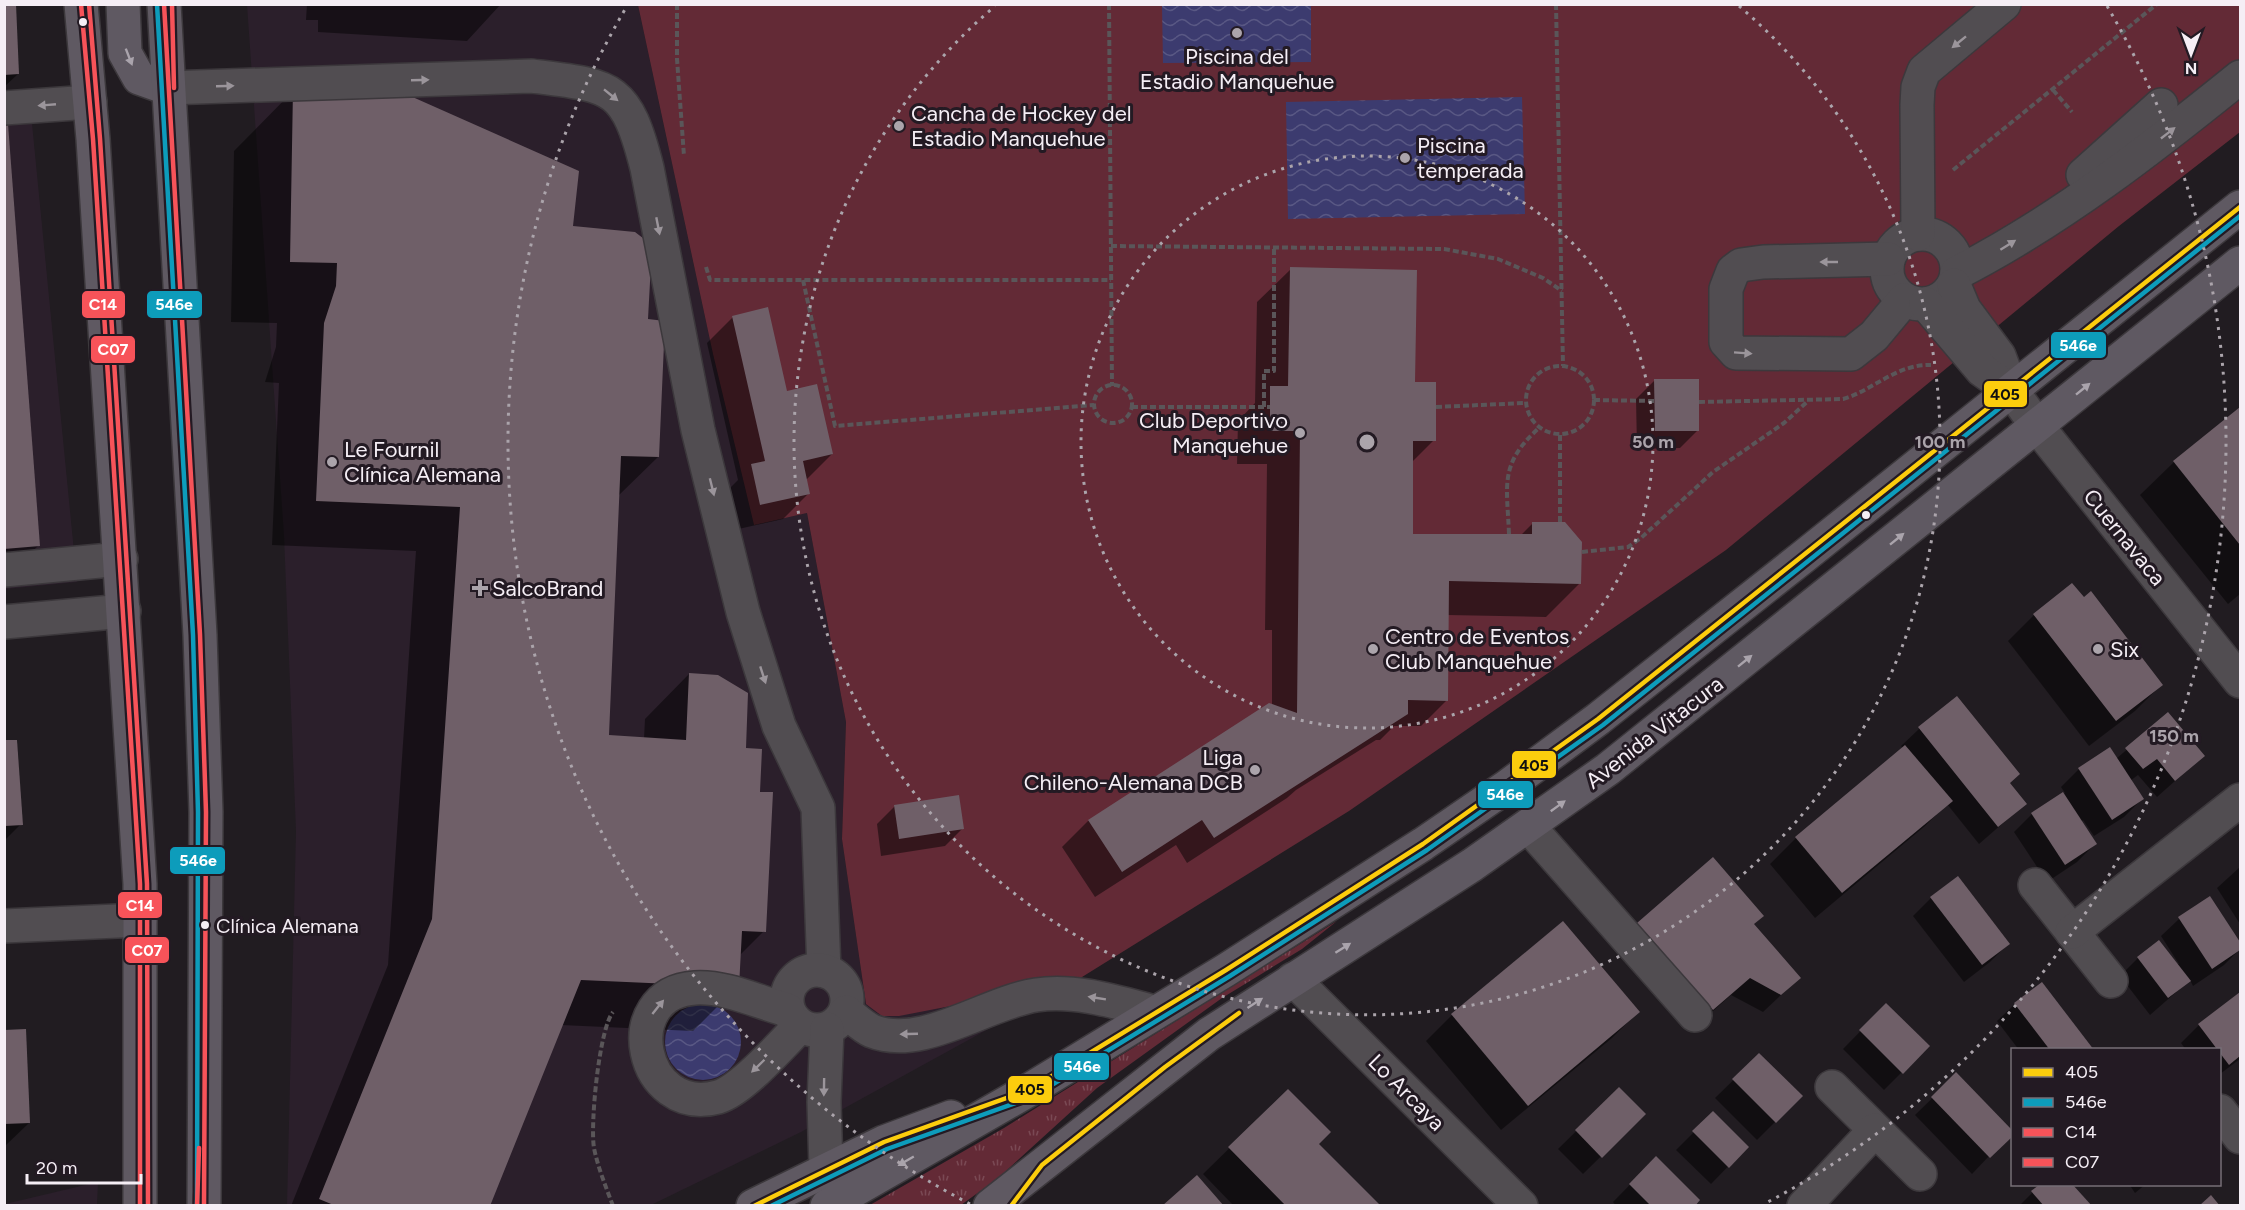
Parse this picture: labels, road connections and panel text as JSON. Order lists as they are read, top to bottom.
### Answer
{
  "streets": {
    "main road": ["Avenida Vitacura"],
    "street": ["Cuernavaca", "Lo Arcaya"]
  },
  "crossings": [
    ["Cuernavaca", "Avenida Vitacura"],
    ["Avenida Vitacura", "Lo Arcaya"]
  ],
  "places": {
    "other": [
      "Piscina del Estadio Manquehue",
      "Cancha de Hockey del Estadio Manquehue",
      "Piscina temperada",
      "Club Deportivo Manquehue",
      "Le Fournil Clínica Alemana",
      "Centro de Eventos Club Manquehue",
      "Six",
      "Liga Chileno-Alemana DCB",
      "Clínica Alemana"
    ],
    "health": ["SalcoBrand"]
  },
  "lines": [
    "transit line 546e",
    "transit line C14",
    "transit line C07",
    "transit line 405"
  ],
  "legend": [
    "405",
    "546e",
    "C14",
    "C07"
  ],
  "scale_bar": "20 m",
  "north": "bottom",
  "rings": ["50 m", "100 m", "150 m"]
}
